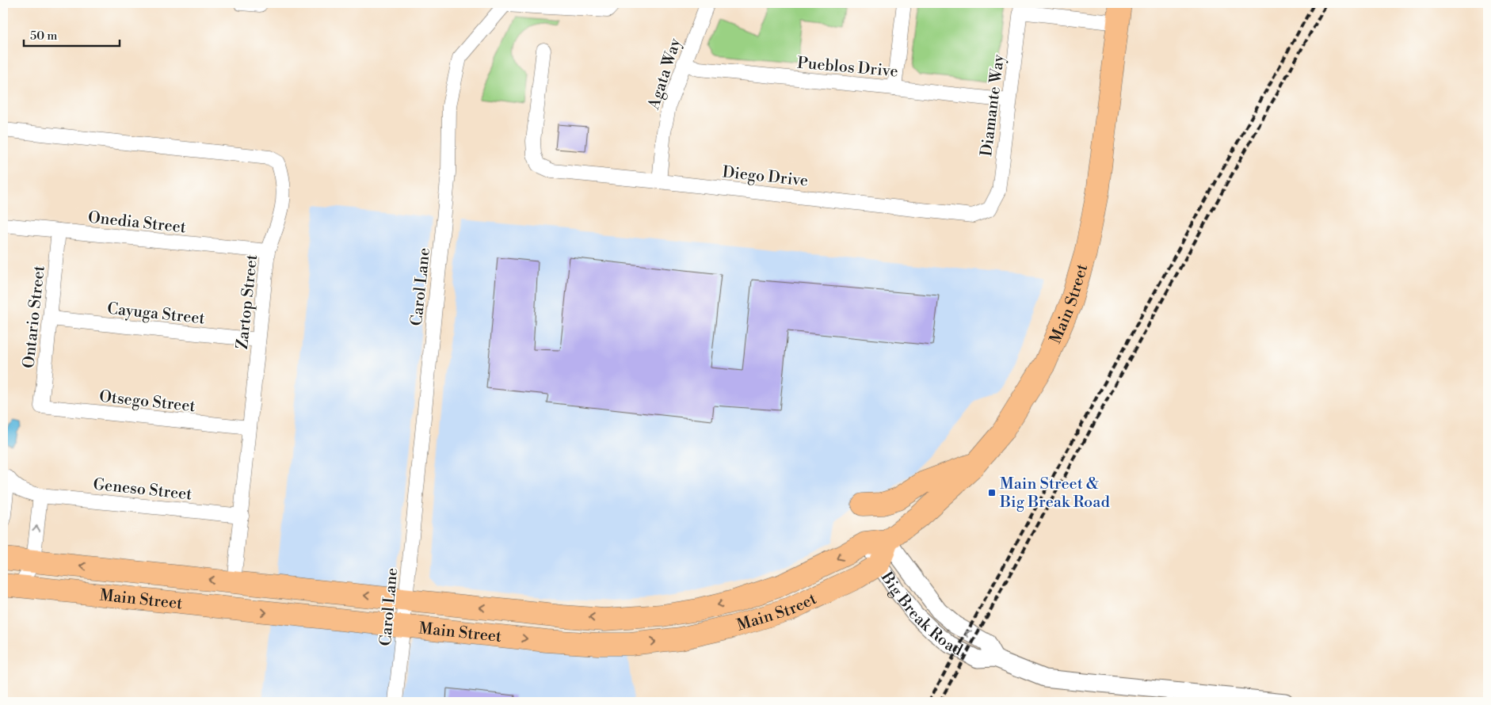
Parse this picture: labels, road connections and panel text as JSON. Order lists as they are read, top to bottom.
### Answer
{
  "streets": {
    "main road": ["Main Street"],
    "street": [
      "Pueblos Drive",
      "Agata Way",
      "Diamante Way",
      "Diego Drive",
      "Onedia Street",
      "Carol Lane",
      "Zartop Street",
      "Cayuga Street",
      "Ontario Street",
      "Otsego Street",
      "Geneso Street",
      "Big Break Road"
    ]
  },
  "crossings": [
    ["Pueblos Drive", "Agata Way"],
    ["Pueblos Drive", "Diamante Way"],
    ["Agata Way", "Diego Drive"],
    ["Diamante Way", "Diego Drive"],
    ["Onedia Street", "Zartop Street"],
    ["Onedia Street", "Ontario Street"],
    ["Carol Lane", "Main Street"],
    ["Zartop Street", "Main Street"],
    ["Zartop Street", "Cayuga Street"],
    ["Zartop Street", "Otsego Street"],
    ["Zartop Street", "Geneso Street"],
    ["Main Street", "Big Break Road"],
    ["Cayuga Street", "Ontario Street"],
    ["Ontario Street", "Otsego Street"]
  ],
  "places": {
    "transit": ["Main Street & Big Break Road"]
  },
  "scale_bar": "50 m"
}
